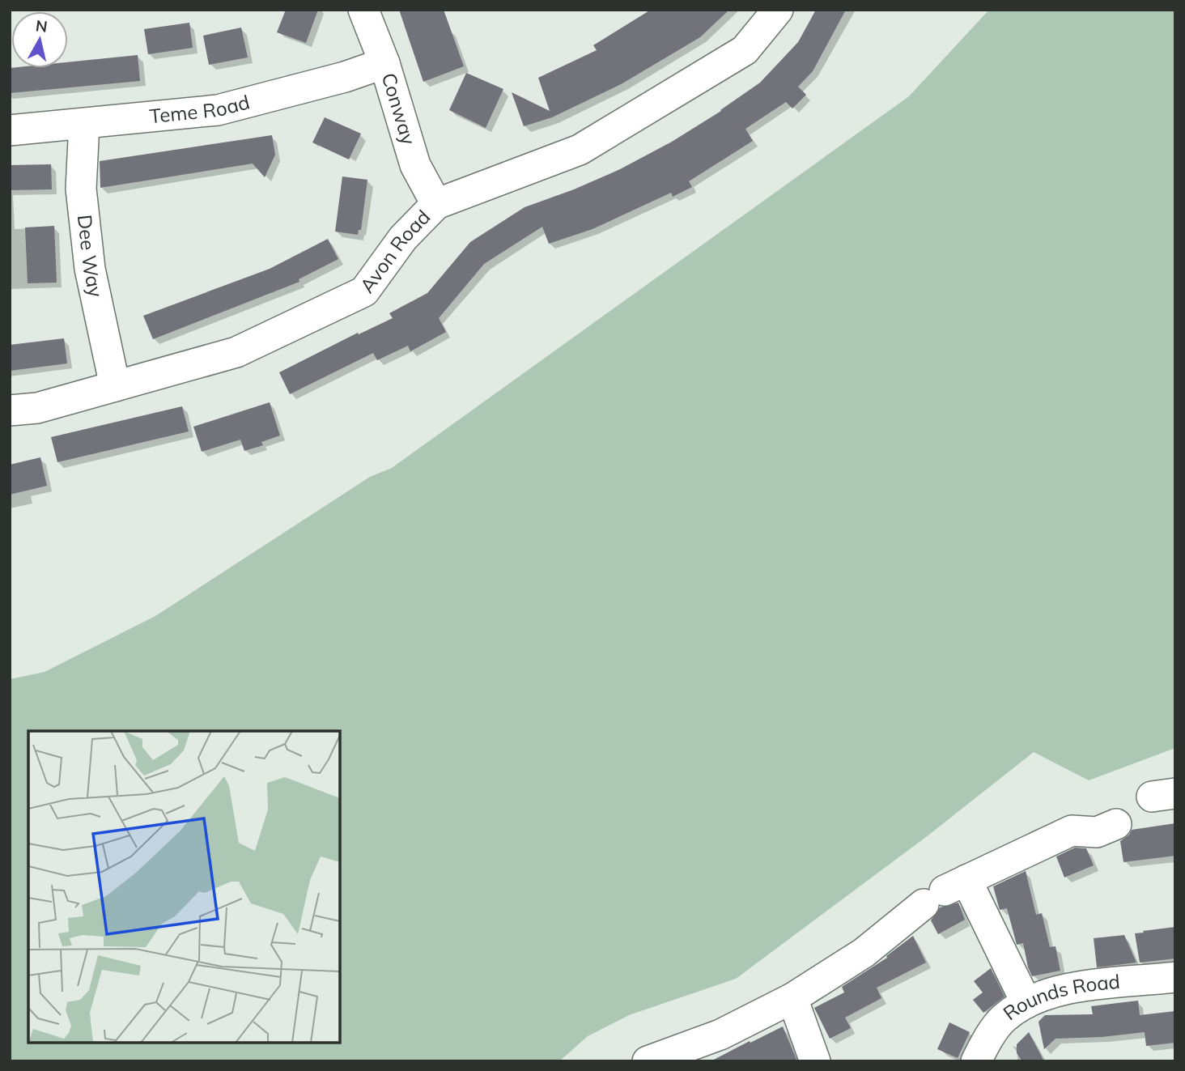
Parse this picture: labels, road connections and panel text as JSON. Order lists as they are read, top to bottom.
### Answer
{
  "streets": {
    "street": [
      "Conway",
      "Teme Road",
      "Avon Road",
      "Dee Way",
      "Rounds Road"
    ]
  },
  "crossings": [
    ["Conway", "Teme Road"],
    ["Conway", "Avon Road"],
    ["Teme Road", "Dee Way"],
    ["Avon Road", "Dee Way"]
  ],
  "north": "top"
}
